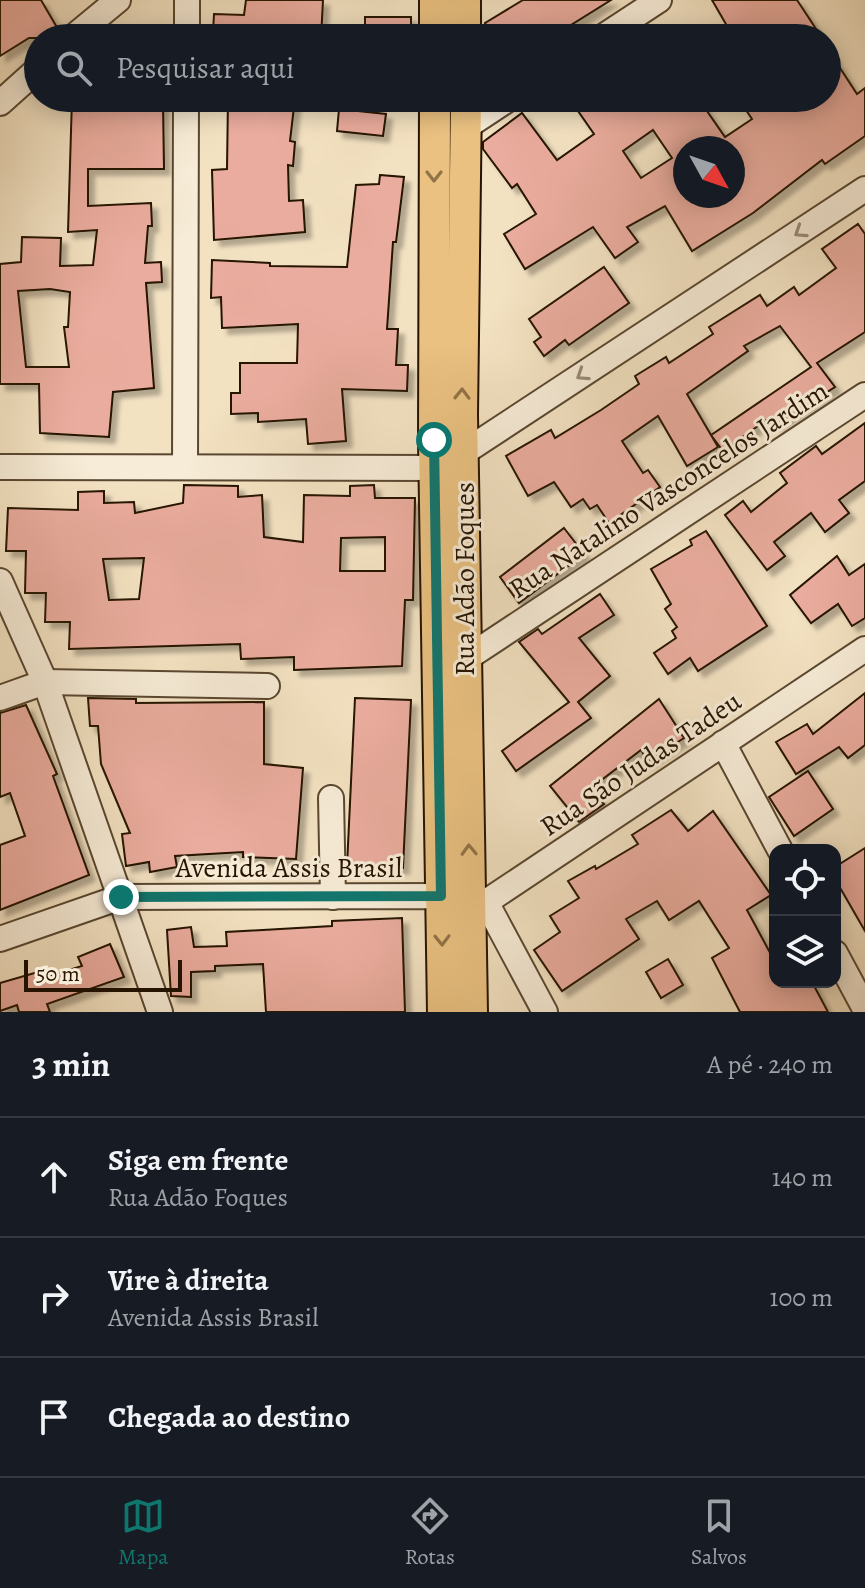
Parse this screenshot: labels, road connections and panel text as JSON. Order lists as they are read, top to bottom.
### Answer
{
  "streets": {
    "main road": ["Rua Adão Foques"],
    "street": ["Rua Natalino Vasconcelos Jardim", "Rua São Judas Tadeu", "Avenida Assis Brasil"]
  },
  "crossings": [
    ["Rua Natalino Vasconcelos Jardim", "Rua Adão Foques"],
    ["Rua Adão Foques", "Rua São Judas Tadeu"],
    ["Rua Adão Foques", "Avenida Assis Brasil"],
    ["Rua São Judas Tadeu", "Avenida Assis Brasil"]
  ],
  "scale_bar": "50 m",
  "north": "bottom right",
  "page": {
    "search": "Pesquisar aqui",
    "scale": "50 m",
    "heading": ["3 min", "A pé · 240 m"],
    "list": [
      ["Siga em frente", "Rua Adão Foques", "140 m"],
      ["Vire à direita", "Avenida Assis Brasil", "100 m"],
      "Chegada ao destino"
    ],
    "nav": ["Mapa", "Rotas", "Salvos"]
  }
}
